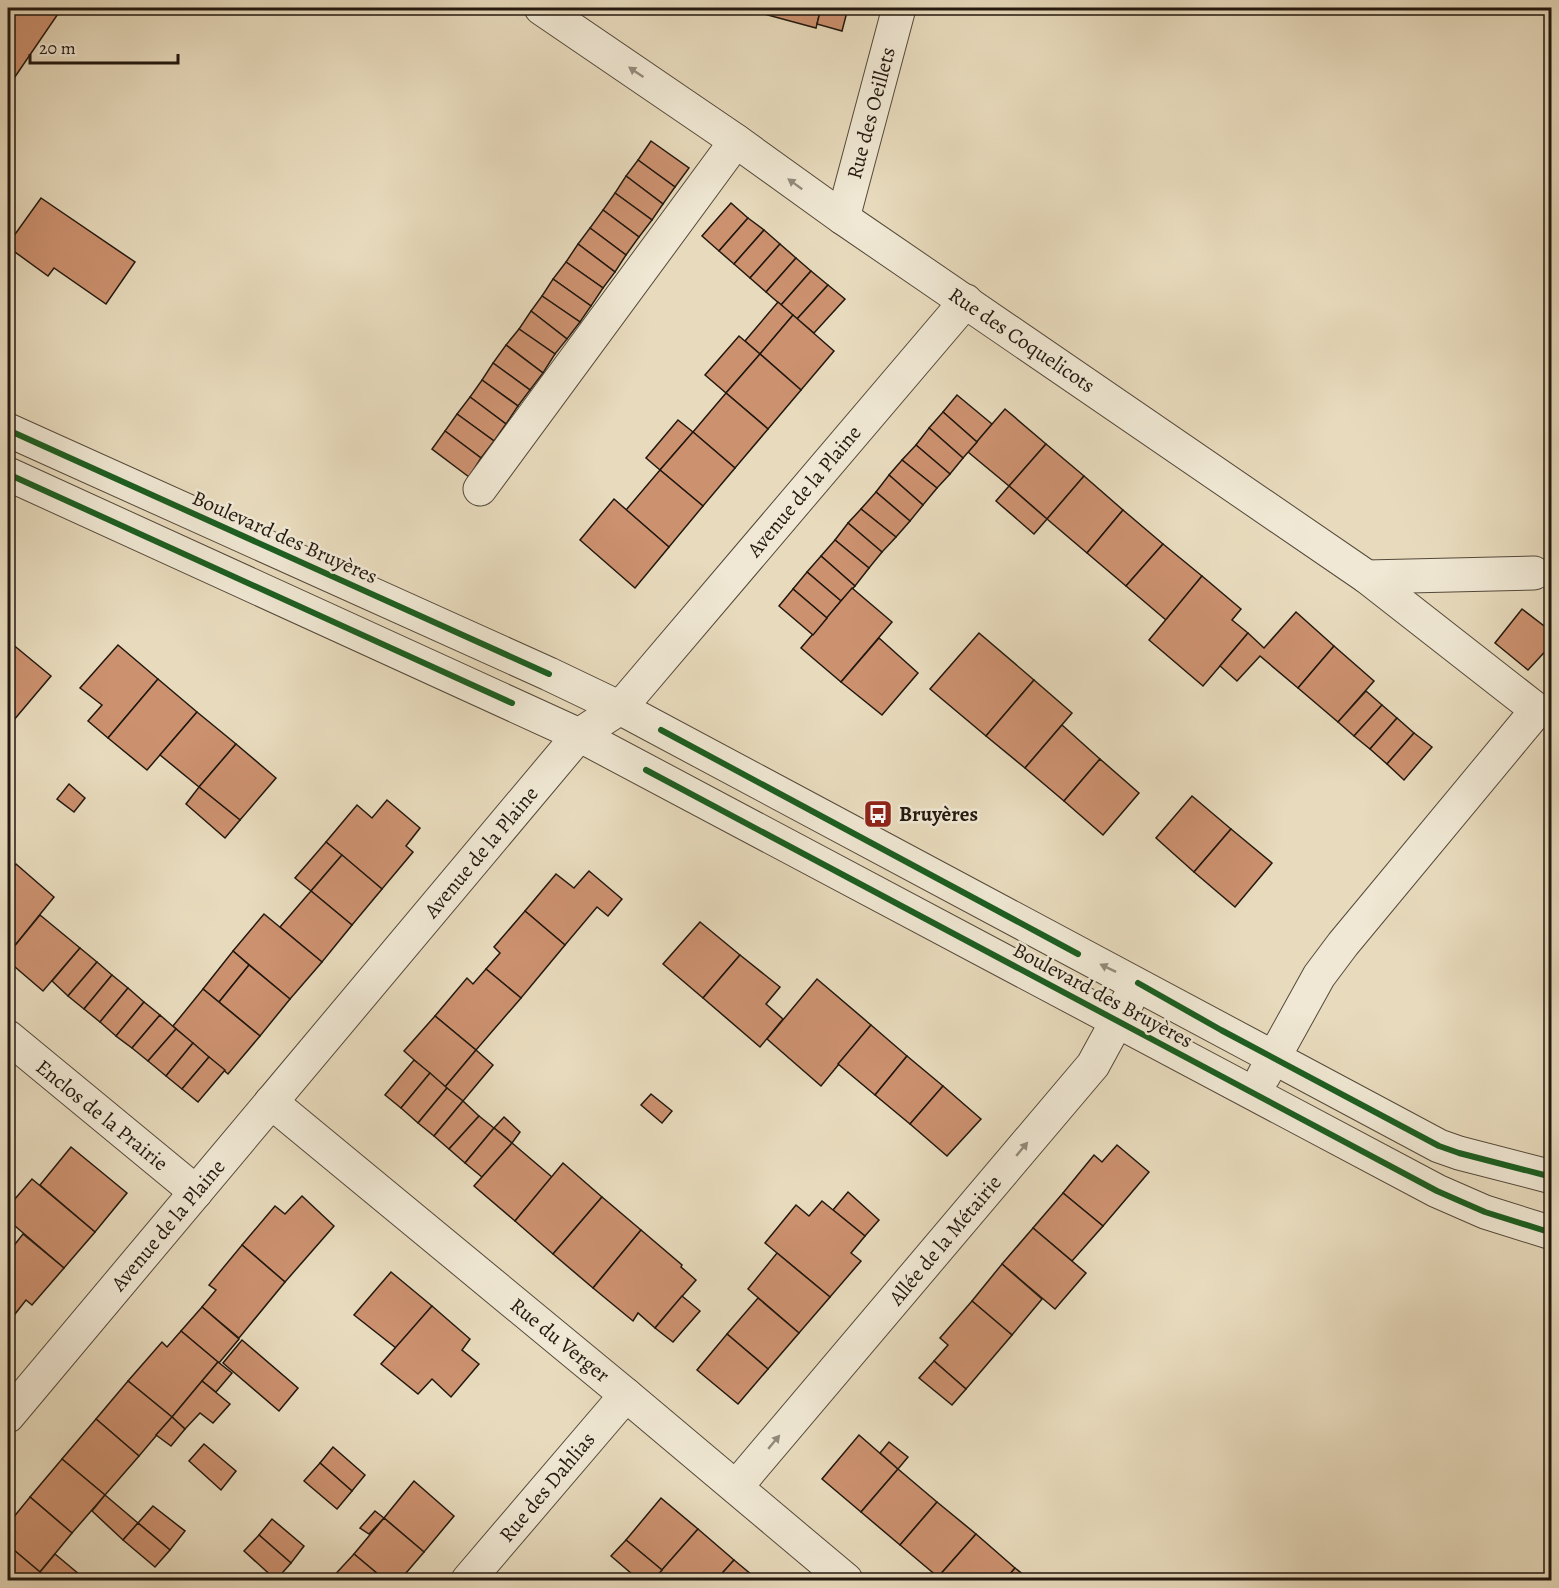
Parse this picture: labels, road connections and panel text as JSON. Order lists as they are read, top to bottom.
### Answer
{
  "streets": {
    "street": [
      "Rue des Oeillets",
      "Rue des Coquelicots",
      "Avenue de la Plaine",
      "Boulevard des Bruyères",
      "Enclos de la Prairie",
      "Allée de la Métairie",
      "Rue du Verger",
      "Rue des Dahlias"
    ]
  },
  "crossings": [
    ["Rue des Oeillets", "Rue des Coquelicots"],
    ["Rue des Coquelicots", "Avenue de la Plaine"],
    ["Rue des Coquelicots", "Boulevard des Bruyères"],
    ["Avenue de la Plaine", "Boulevard des Bruyères"],
    ["Avenue de la Plaine", "Enclos de la Prairie"],
    ["Avenue de la Plaine", "Rue du Verger"],
    ["Boulevard des Bruyères", "Allée de la Métairie"],
    ["Allée de la Métairie", "Rue du Verger"],
    ["Rue du Verger", "Rue des Dahlias"]
  ],
  "one_way": ["Allée de la Métairie"],
  "places": {
    "bus stop": ["Bruyères"]
  },
  "scale_bar": "20 m"
}
